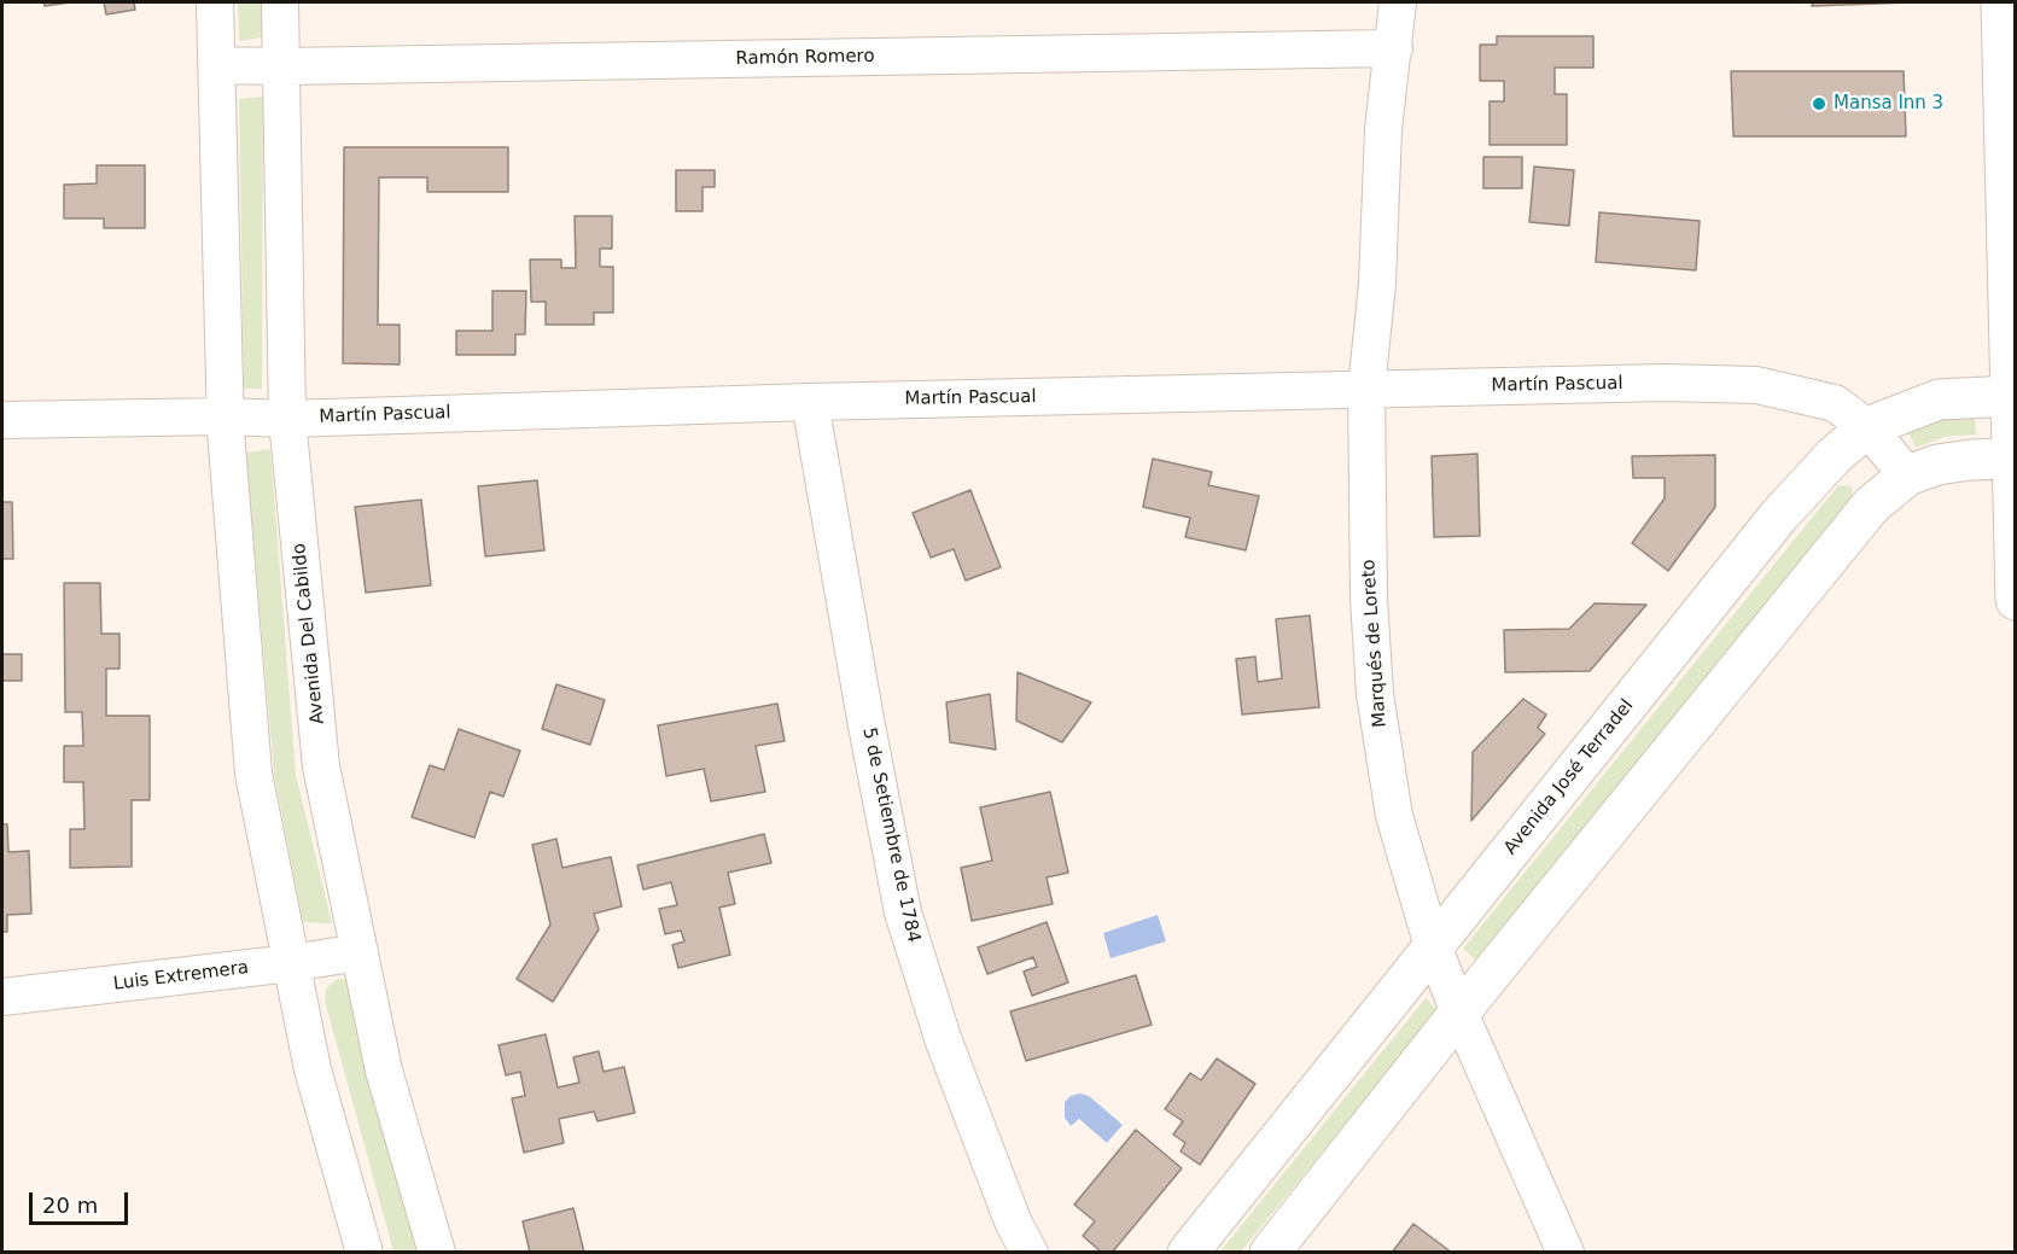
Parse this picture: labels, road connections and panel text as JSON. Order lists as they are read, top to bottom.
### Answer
{
  "streets": {
    "street": [
      "Ramón Romero",
      "Martín Pascual",
      "Avenida Del Cabildo",
      "Marqués de Loreto",
      "Avenida José Terradel",
      "5 de Setiembre de 1784",
      "Luis Extremera"
    ]
  },
  "crossings": [
    ["Ramón Romero", "Avenida Del Cabildo"],
    ["Ramón Romero", "Marqués de Loreto"],
    ["Martín Pascual", "Avenida Del Cabildo"],
    ["Martín Pascual", "Marqués de Loreto"],
    ["Martín Pascual", "Avenida José Terradel"],
    ["Martín Pascual", "5 de Setiembre de 1784"],
    ["Avenida Del Cabildo", "Luis Extremera"],
    ["Marqués de Loreto", "Avenida José Terradel"]
  ],
  "places": ["Mansa Inn 3"],
  "scale_bar": "20 m"
}
